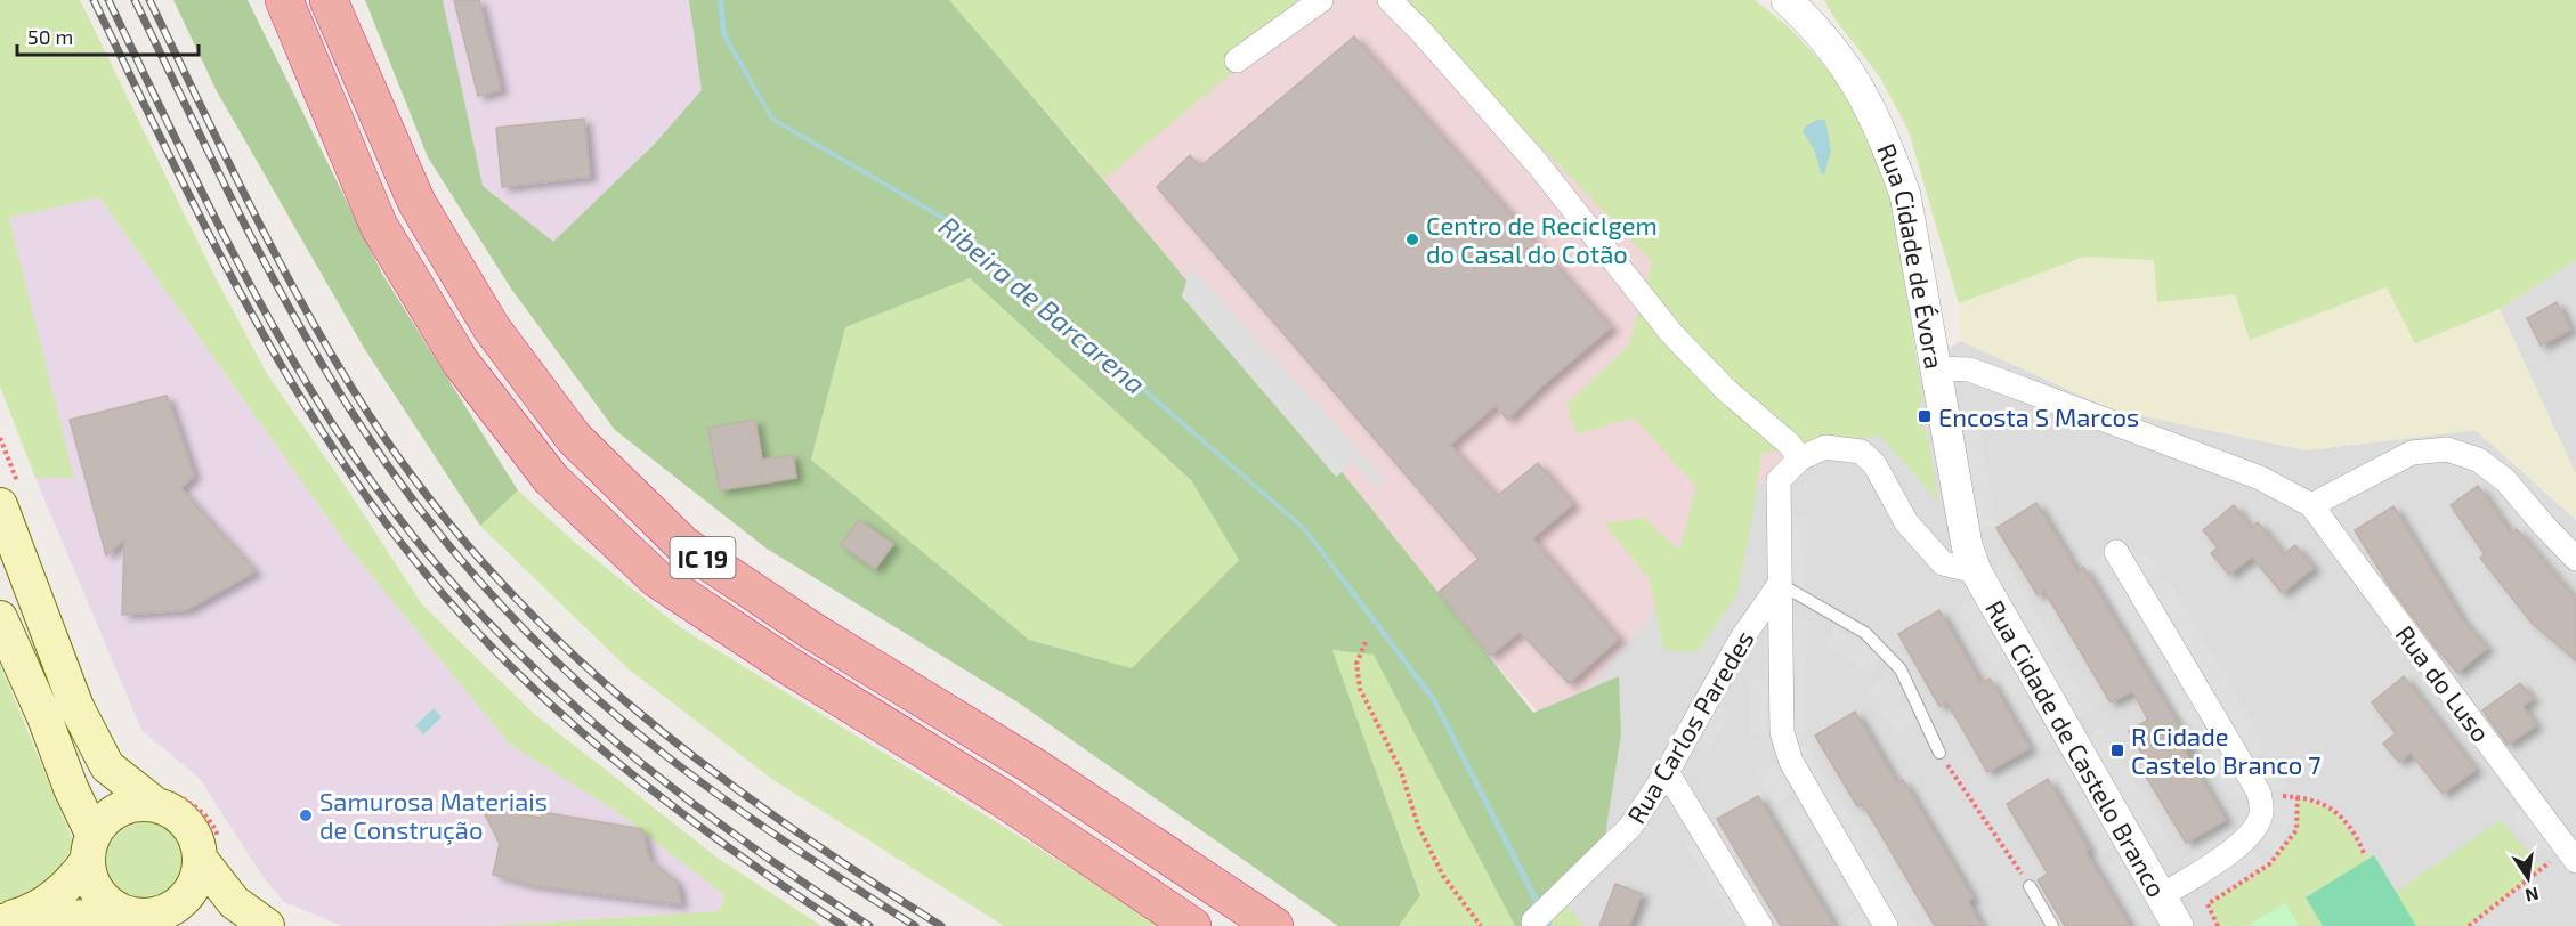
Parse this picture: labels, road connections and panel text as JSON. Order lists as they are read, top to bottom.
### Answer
{
  "streets": {
    "highway": ["IC 19"],
    "street": [
      "Rua Cidade de Évora",
      "Rua do Luso",
      "Rua Carlos Paredes",
      "Rua Cidade de Castelo Branco"
    ]
  },
  "crossings": [
    ["Rua Cidade de Évora", "Rua Cidade de Castelo Branco"]
  ],
  "water": ["Ribeira de Barcarena"],
  "places": {
    "other": ["Centro de Reciclgem do Casal do Cotão", "Samurosa Materiais de Construção"],
    "transit": ["Encosta S Marcos", "R Cidade Castelo Branco 7"]
  },
  "scale_bar": "50 m",
  "north": "bottom"
}
